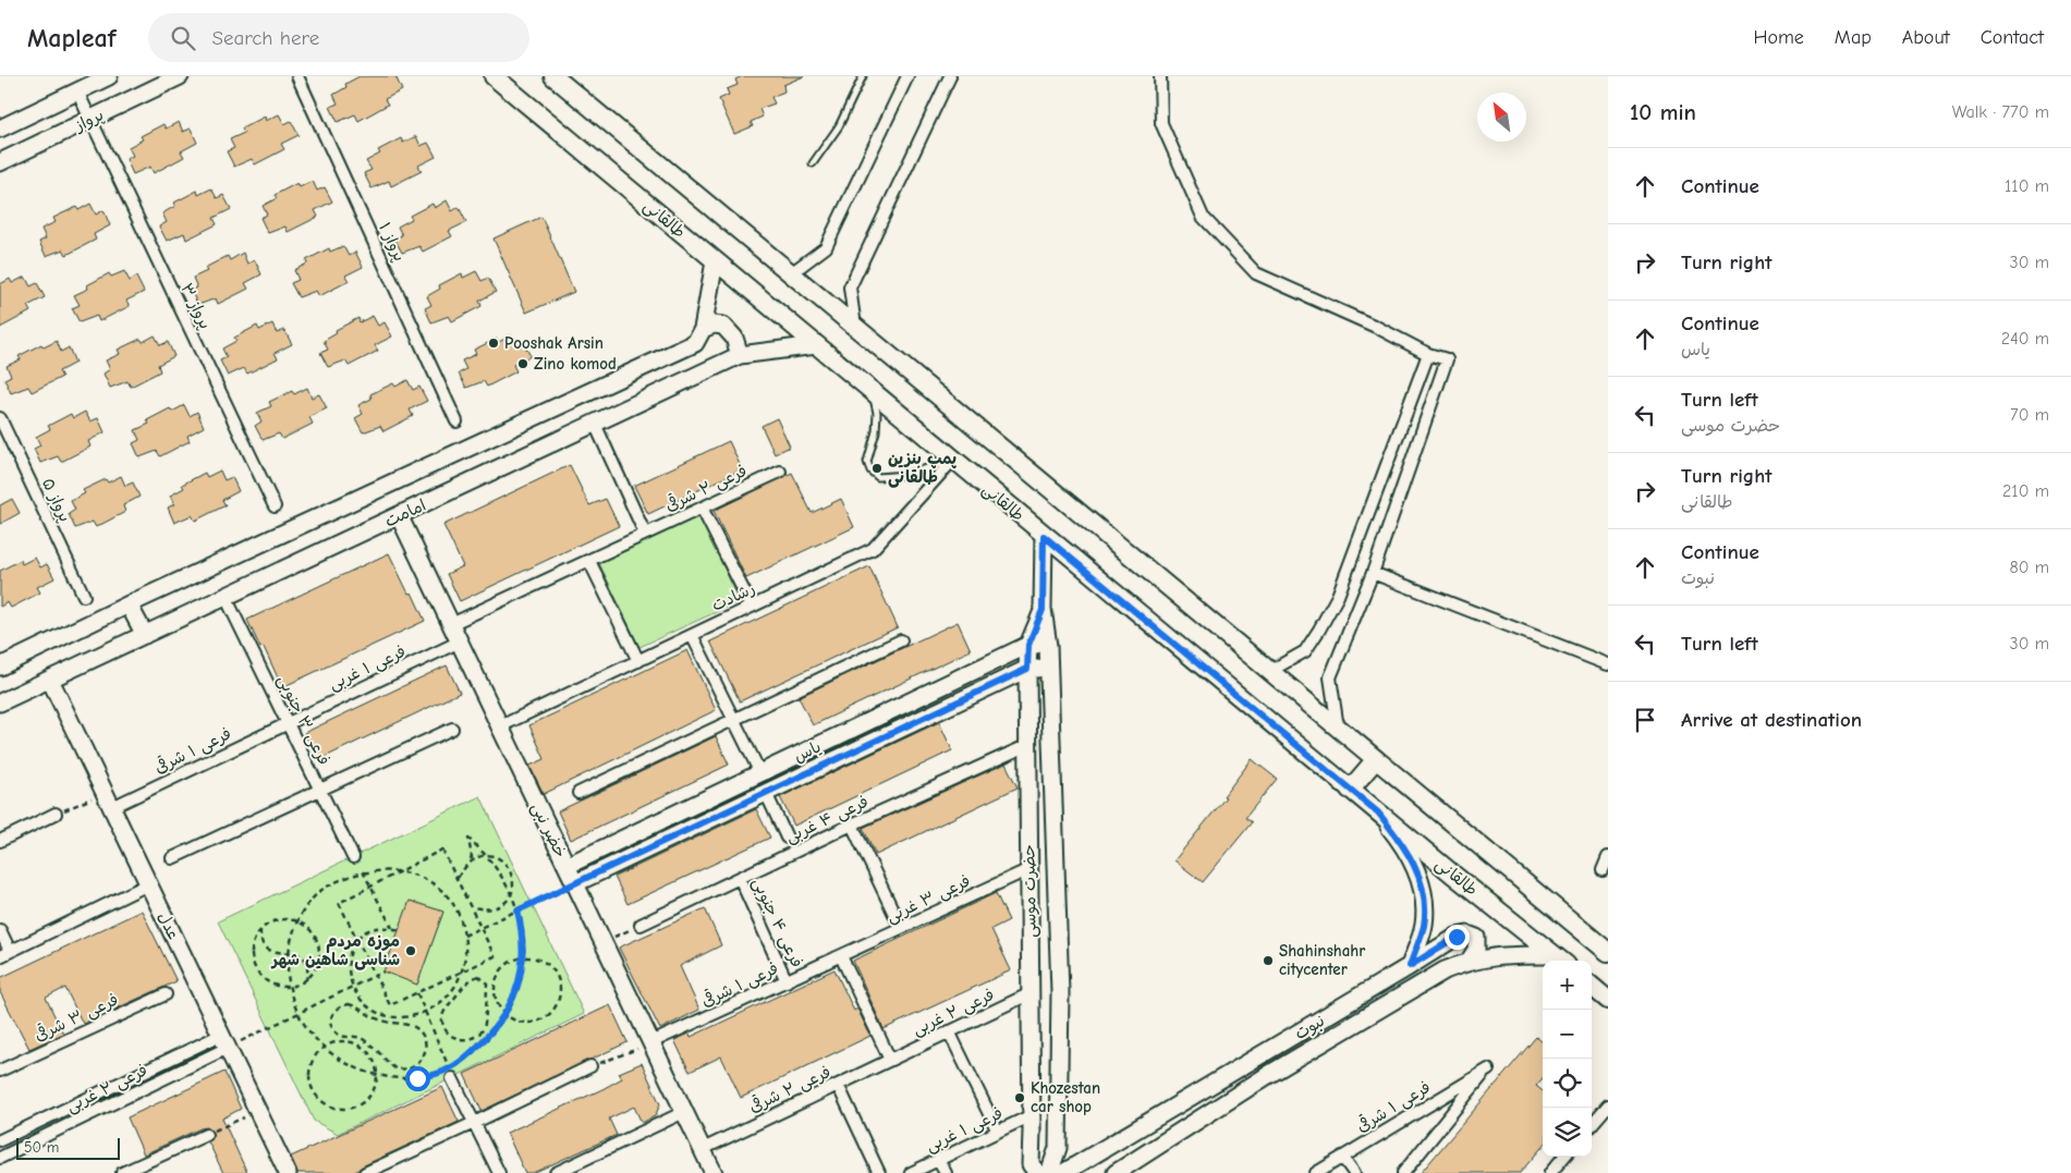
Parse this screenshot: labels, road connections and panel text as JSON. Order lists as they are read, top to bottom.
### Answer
{
  "streets": {
    "main road": ["طالقانی"],
    "street": [
      "پرواز",
      "پرواز ۱",
      "پرواز ۳",
      "فرعی ۲ شرقی",
      "پرواز ۵",
      "امامت",
      "رشادت",
      "فرعی ۱ غربی",
      "فرعی ۳ جنوبی",
      "فرعی ۱ شرقی",
      "یاس",
      "فرعی ۴ غربی",
      "خضر نبی",
      "حضرت موسی",
      "فرعی ۳ غربی",
      "فرعی ۴ جنوبی",
      "عدل",
      "فرعی ۲ غربی",
      "فرعی ۳ شرقی",
      "نبوت"
    ]
  },
  "crossings": [
    ["پرواز", "پرواز ۳"],
    ["طالقانی", "امامت"],
    ["طالقانی", "رشادت"],
    ["طالقانی", "حضرت موسی"],
    ["طالقانی", "نبوت"],
    ["فرعی ۲ شرقی", "خضر نبی"],
    ["فرعی ۲ شرقی", "فرعی ۲ غربی"],
    ["امامت", "فرعی ۳ جنوبی"],
    ["امامت", "خضر نبی"],
    ["امامت", "عدل"],
    ["رشادت", "خضر نبی"],
    ["فرعی ۱ غربی", "فرعی ۳ جنوبی"],
    ["فرعی ۱ غربی", "فرعی ۱ شرقی"],
    ["فرعی ۱ غربی", "خضر نبی"],
    ["فرعی ۱ غربی", "حضرت موسی"],
    ["فرعی ۳ جنوبی", "فرعی ۱ شرقی"],
    ["فرعی ۱ شرقی", "خضر نبی"],
    ["فرعی ۱ شرقی", "فرعی ۳ غربی"],
    ["فرعی ۱ شرقی", "فرعی ۴ جنوبی"],
    ["فرعی ۱ شرقی", "عدل"],
    ["یاس", "خضر نبی"],
    ["یاس", "حضرت موسی"],
    ["فرعی ۴ غربی", "حضرت موسی"],
    ["فرعی ۴ غربی", "فرعی ۴ جنوبی"],
    ["حضرت موسی", "فرعی ۳ غربی"],
    ["حضرت موسی", "فرعی ۲ غربی"],
    ["عدل", "فرعی ۲ غربی"]
  ],
  "places": [
    "Pooshak Arsin",
    "Zino komod",
    "پمپ بنزین طالقانی",
    "موزه مردم شناسی شاهین شهر",
    "Shahinshahr citycenter",
    "Khozestan car shop"
  ],
  "scale_bar": "50 m",
  "north": "top left",
  "page": {
    "header": "Mapleaf",
    "search": "Search here",
    "nav": [
      "Home",
      "Map",
      "About",
      "Contact"
    ],
    "heading": ["10 min", "Walk · 770 m"],
    "list": [
      ["Continue", "110 m"],
      ["Turn right", "30 m"],
      ["Continue", "یاس", "240 m"],
      ["Turn left", "حضرت موسی", "70 m"],
      ["Turn right", "طالقانی", "210 m"],
      ["Continue", "نبوت", "80 m"],
      ["Turn left", "30 m"],
      "Arrive at destination"
    ],
    "map_buttons": ["+", "−"],
    "scale": "50 m"
  }
}
